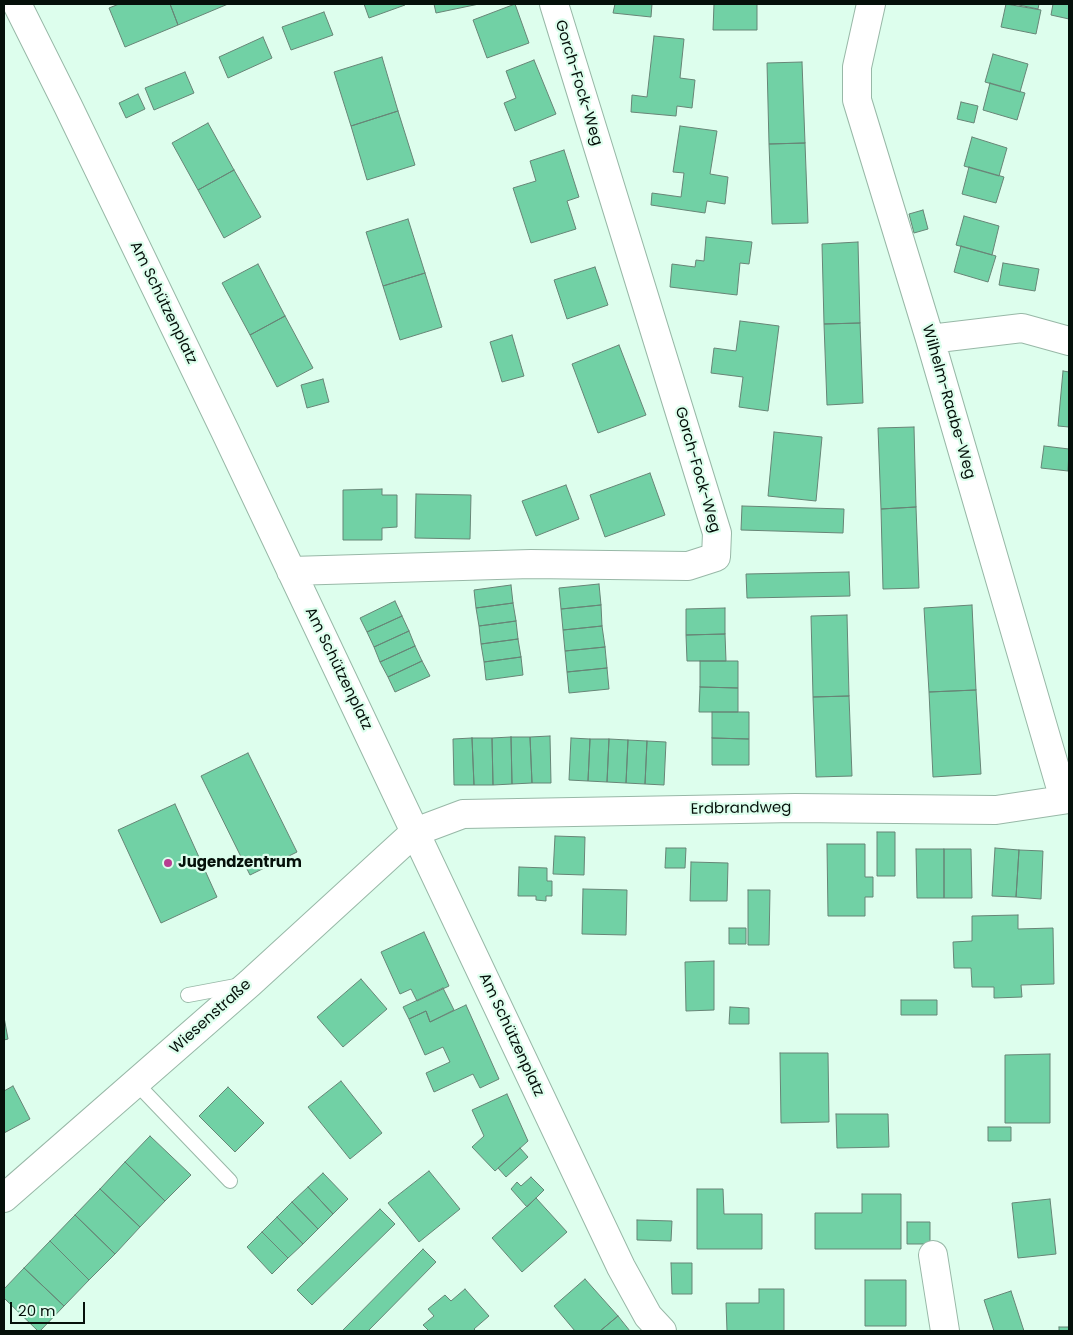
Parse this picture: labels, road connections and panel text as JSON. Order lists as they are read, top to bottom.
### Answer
{
  "streets": {
    "street": [
      "Gorch-Fock-Weg",
      "Am Schützenplatz",
      "Wilhelm-Raabe-Weg",
      "Erdbrandweg",
      "Wiesenstraße"
    ]
  },
  "crossings": [
    ["Gorch-Fock-Weg", "Am Schützenplatz"],
    ["Am Schützenplatz", "Erdbrandweg"],
    ["Am Schützenplatz", "Wiesenstraße"],
    ["Wilhelm-Raabe-Weg", "Erdbrandweg"],
    ["Erdbrandweg", "Wiesenstraße"]
  ],
  "places": ["Jugendzentrum"],
  "scale_bar": "20 m"
}
